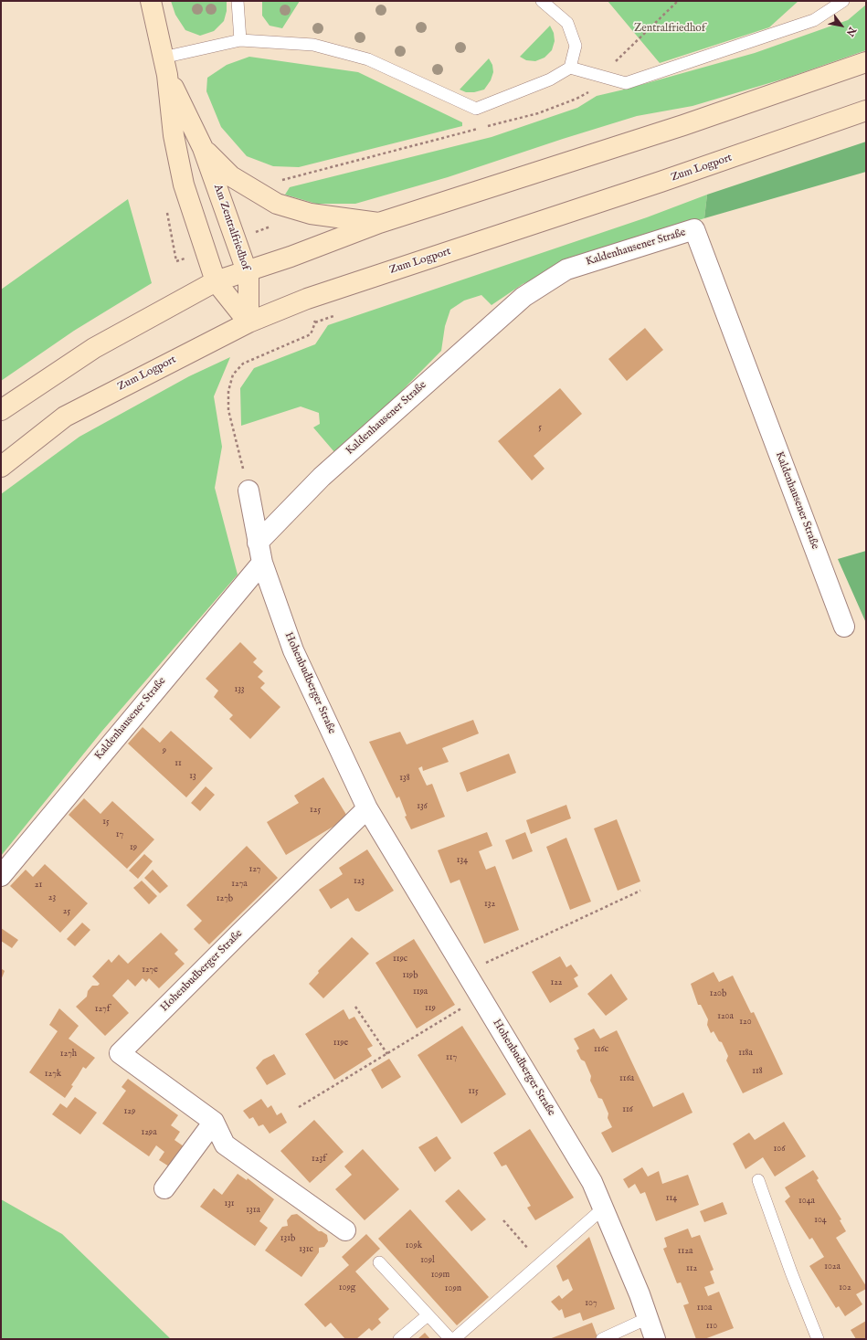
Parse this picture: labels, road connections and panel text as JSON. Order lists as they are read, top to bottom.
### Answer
{
  "streets": {
    "main road": ["Zum Logport", "Am Zentralfriedhof"],
    "street": ["Kaldenhausener Straße", "Hohenbudberger Straße"]
  },
  "crossings": [
    ["Zum Logport", "Am Zentralfriedhof"],
    ["Kaldenhausener Straße", "Hohenbudberger Straße"]
  ],
  "parks": ["Zentralfriedhof"],
  "house_numbers": [
    "5",
    "133",
    "9",
    "11",
    "13",
    "138",
    "136",
    "125",
    "15",
    "17",
    "19",
    "134",
    "127",
    "123",
    "127a",
    "21",
    "23",
    "127b",
    "132",
    "25",
    "119c",
    "127e",
    "119b",
    "122",
    "119a",
    "120b",
    "119",
    "127f",
    "120a",
    "120",
    "119e",
    "116c",
    "118a",
    "127h",
    "117",
    "118",
    "127k",
    "116a",
    "115",
    "116",
    "129",
    "129a",
    "106",
    "123f",
    "114",
    "104a",
    "131",
    "131a",
    "104",
    "131b",
    "109k",
    "131c",
    "112a",
    "109l",
    "102a",
    "112",
    "109m",
    "109g",
    "102",
    "109n",
    "107",
    "110a",
    "110"
  ],
  "north": "bottom right"
}
